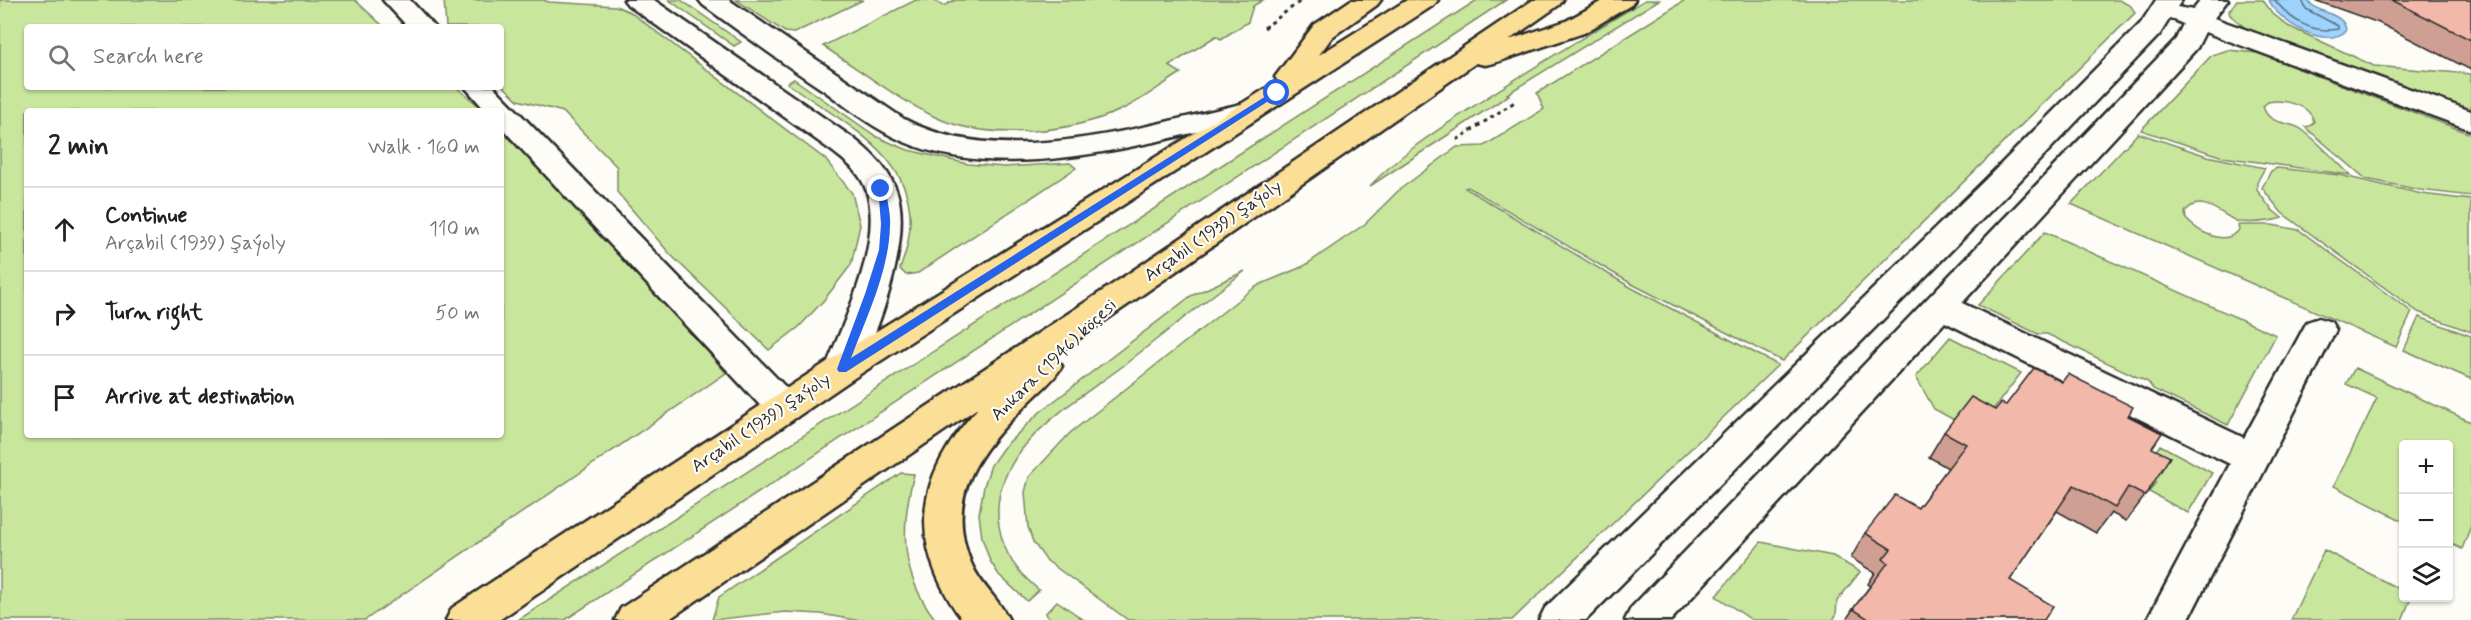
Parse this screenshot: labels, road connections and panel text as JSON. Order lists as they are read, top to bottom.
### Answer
{
  "streets": {
    "main road": ["Arçabil (1939) şaýoly", "Ankara (1946) köçesi"]
  },
  "crossings": [
    ["Arçabil (1939) şaýoly", "Ankara (1946) köçesi"]
  ],
  "page": {
    "search": "Search here",
    "heading": ["2 min", "Walk · 160 m"],
    "list": [
      ["Continue", "Arçabil (1939) şaýoly", "110 m"],
      ["Turn right", "50 m"],
      "Arrive at destination"
    ],
    "map_buttons": ["+", "−"]
  }
}
